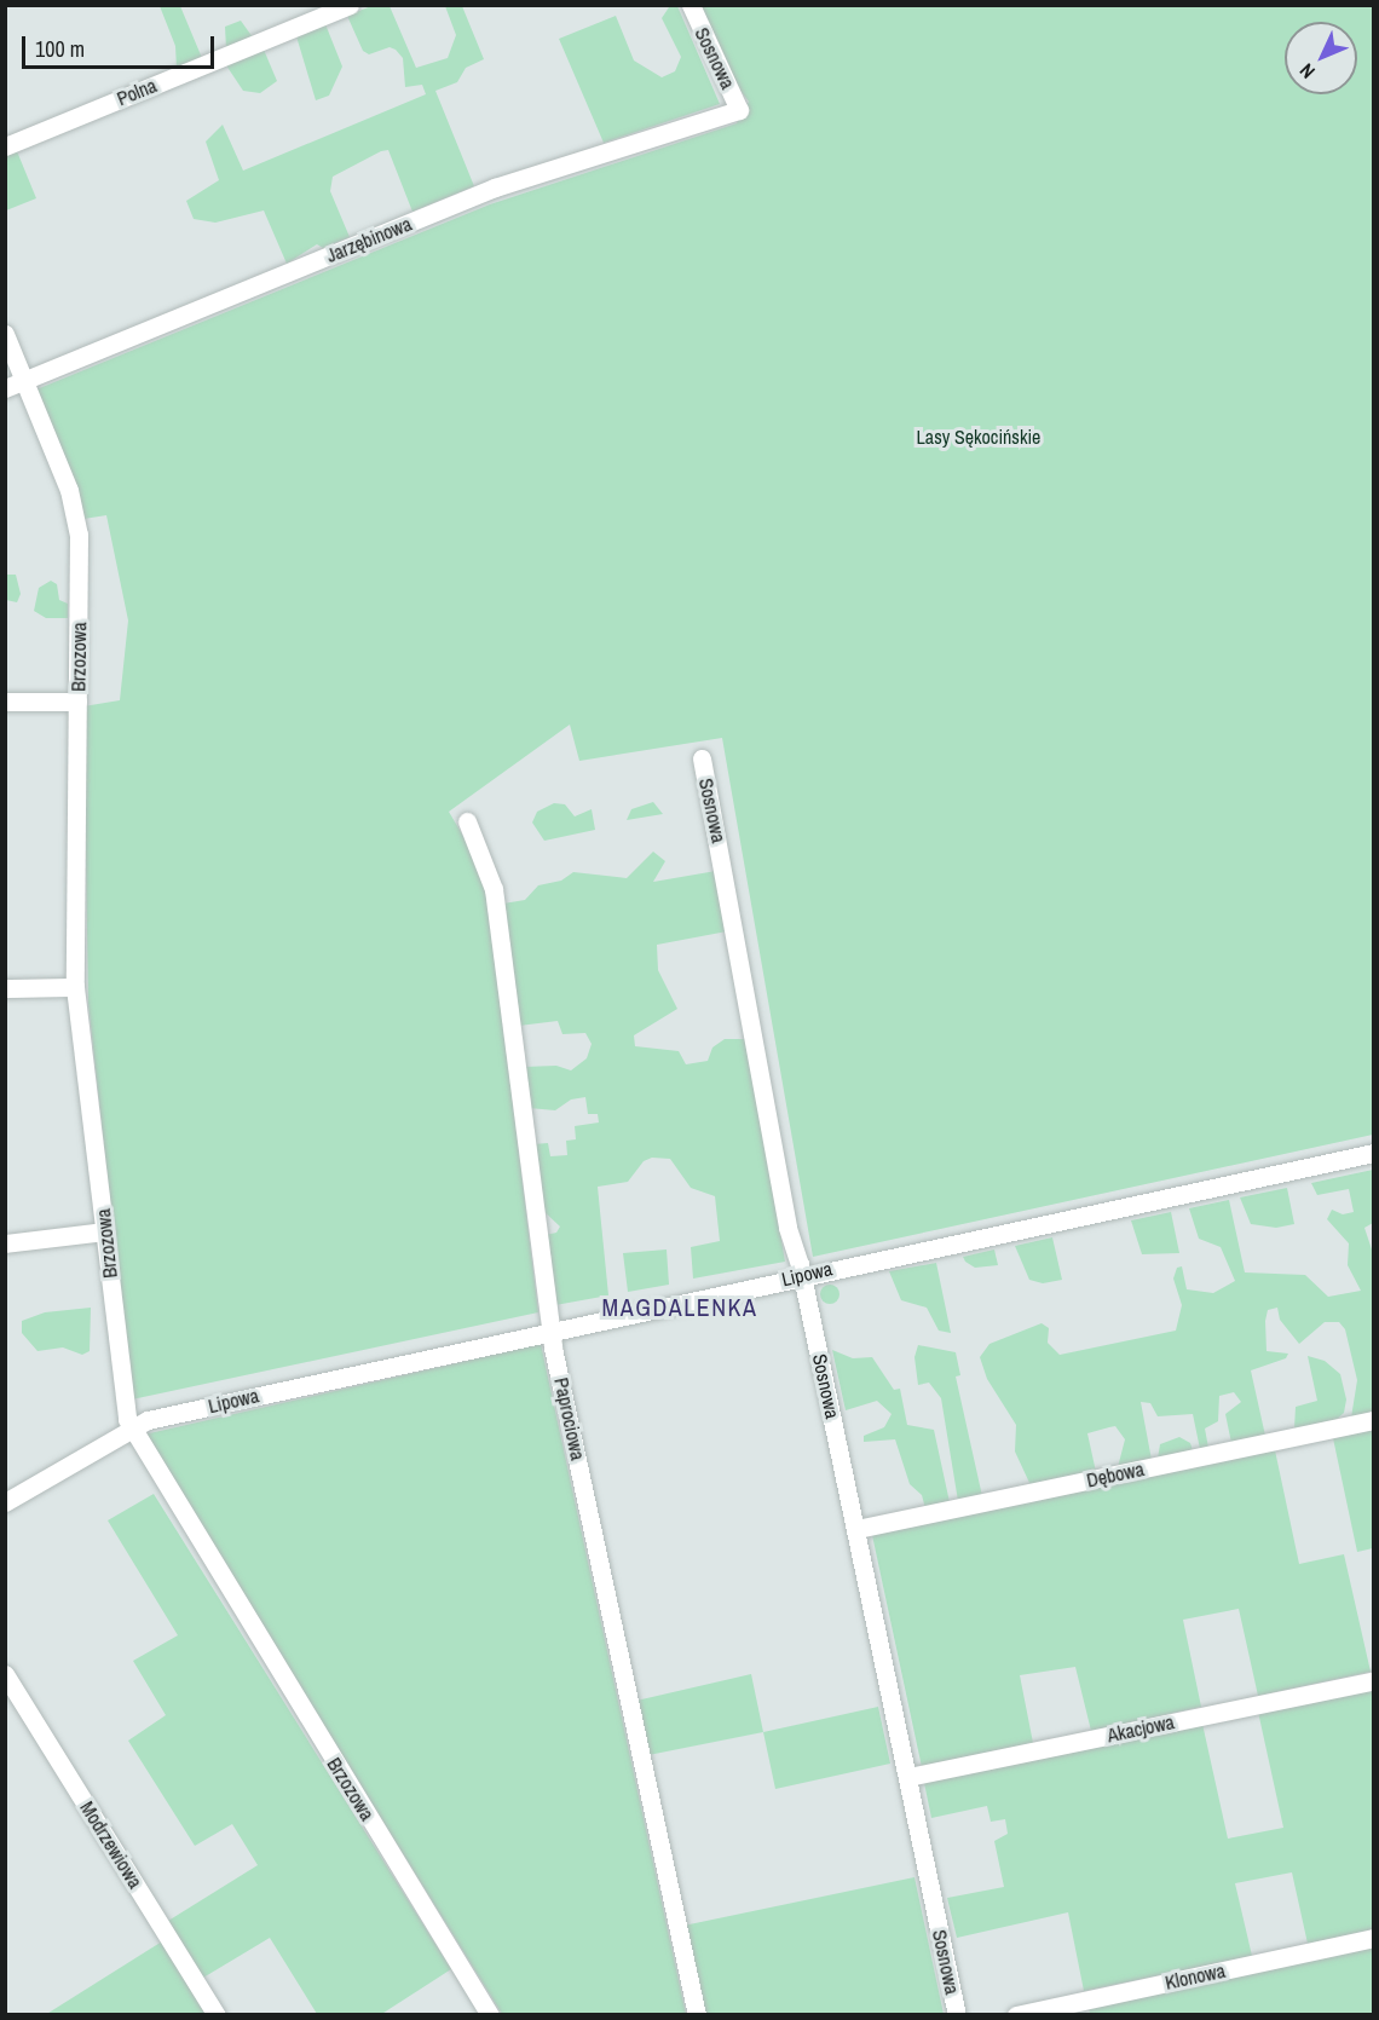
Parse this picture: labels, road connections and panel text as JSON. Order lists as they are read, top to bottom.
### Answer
{
  "streets": {
    "street": [
      "Sosnowa",
      "Polna",
      "Jarzębinowa",
      "Brzozowa",
      "Lipowa",
      "Paprociowa",
      "Dębowa",
      "Akacjowa",
      "Modrzewiowa",
      "Klonowa"
    ]
  },
  "crossings": [
    ["Sosnowa", "Jarzębinowa"],
    ["Sosnowa", "Lipowa"],
    ["Sosnowa", "Dębowa"],
    ["Sosnowa", "Akacjowa"],
    ["Jarzębinowa", "Brzozowa"],
    ["Brzozowa", "Lipowa"],
    ["Lipowa", "Paprociowa"]
  ],
  "districts": ["MAGDALENKA"],
  "parks": ["Lasy Sękocińskie"],
  "scale_bar": "100 m",
  "north": "bottom left"
}
